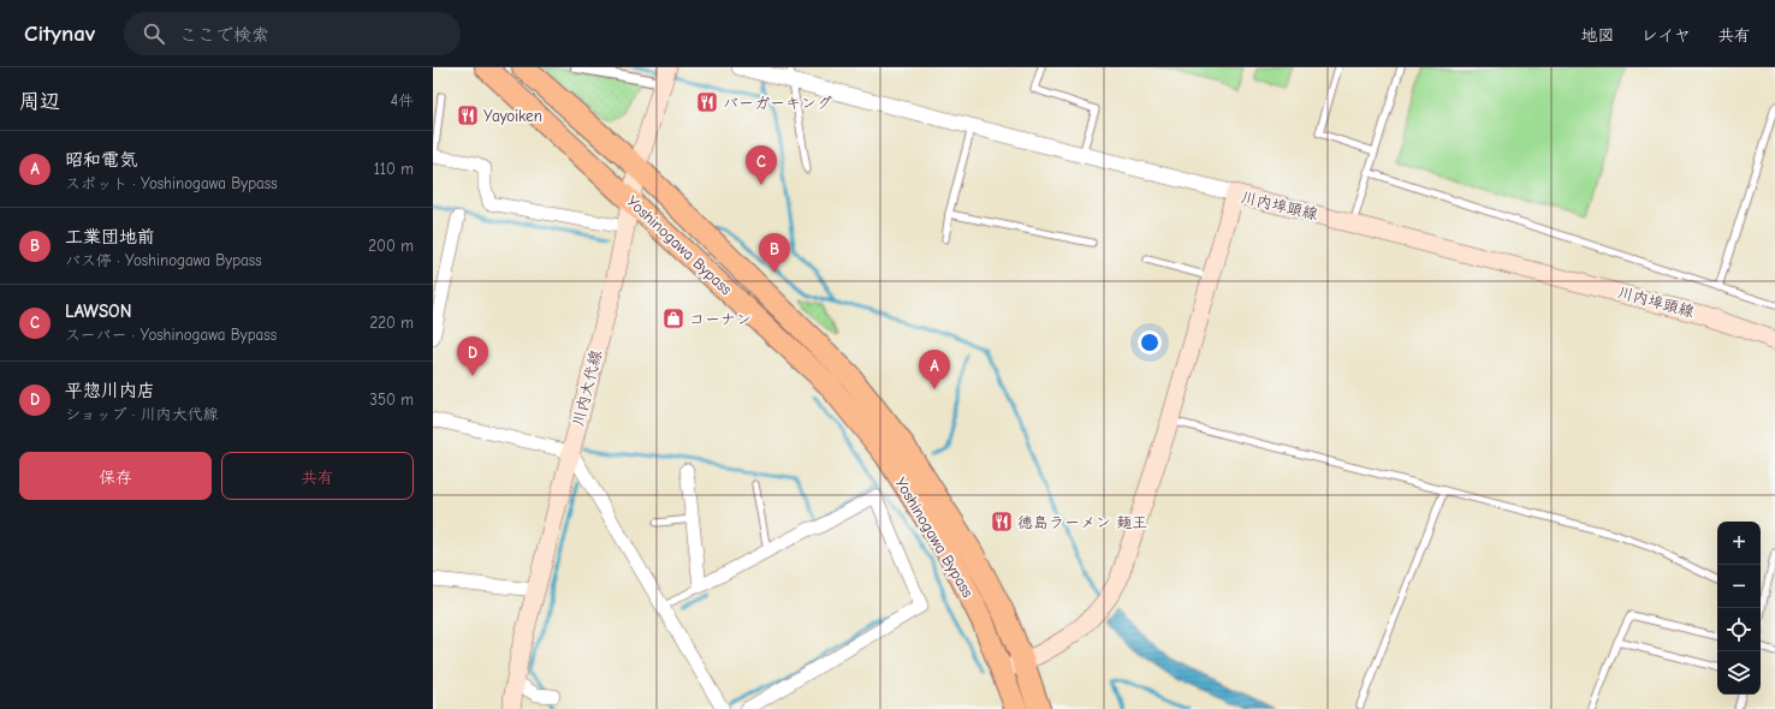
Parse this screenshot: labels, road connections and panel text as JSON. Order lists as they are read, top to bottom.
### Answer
{
  "streets": {
    "highway": ["Yoshinogawa Bypass"],
    "main road": ["川内埠頭線", "川内大代線"]
  },
  "crossings": [
    ["川内埠頭線", "Yoshinogawa Bypass"],
    ["Yoshinogawa Bypass", "川内大代線"]
  ],
  "places": {
    "restaurant": ["バーガーキング", "Yayoiken", "徳島ラーメン 麺王"],
    "shop": ["コーナン"]
  },
  "page": {
    "header": "Citynav",
    "search": "ここで検索",
    "nav": ["地図", "レイヤ", "共有"],
    "heading": ["周辺", "4件"],
    "list": [
      {
        "mark": "A",
        "name": "昭和電気",
        "note": "スポット · Yoshinogawa Bypass",
        "value": "110 m"
      },
      {
        "mark": "B",
        "name": "工業団地前",
        "note": "バス停 · Yoshinogawa Bypass",
        "value": "200 m"
      },
      {
        "mark": "C",
        "name": "LAWSON",
        "note": "スーパー · Yoshinogawa Bypass",
        "value": "220 m"
      },
      {
        "mark": "D",
        "name": "平惣川内店",
        "note": "ショップ · 川内大代線",
        "value": "350 m"
      }
    ],
    "pins": [
      "C",
      "B",
      "D",
      "A"
    ],
    "buttons": ["保存", "共有"],
    "map_buttons": ["+", "−"]
  }
}
